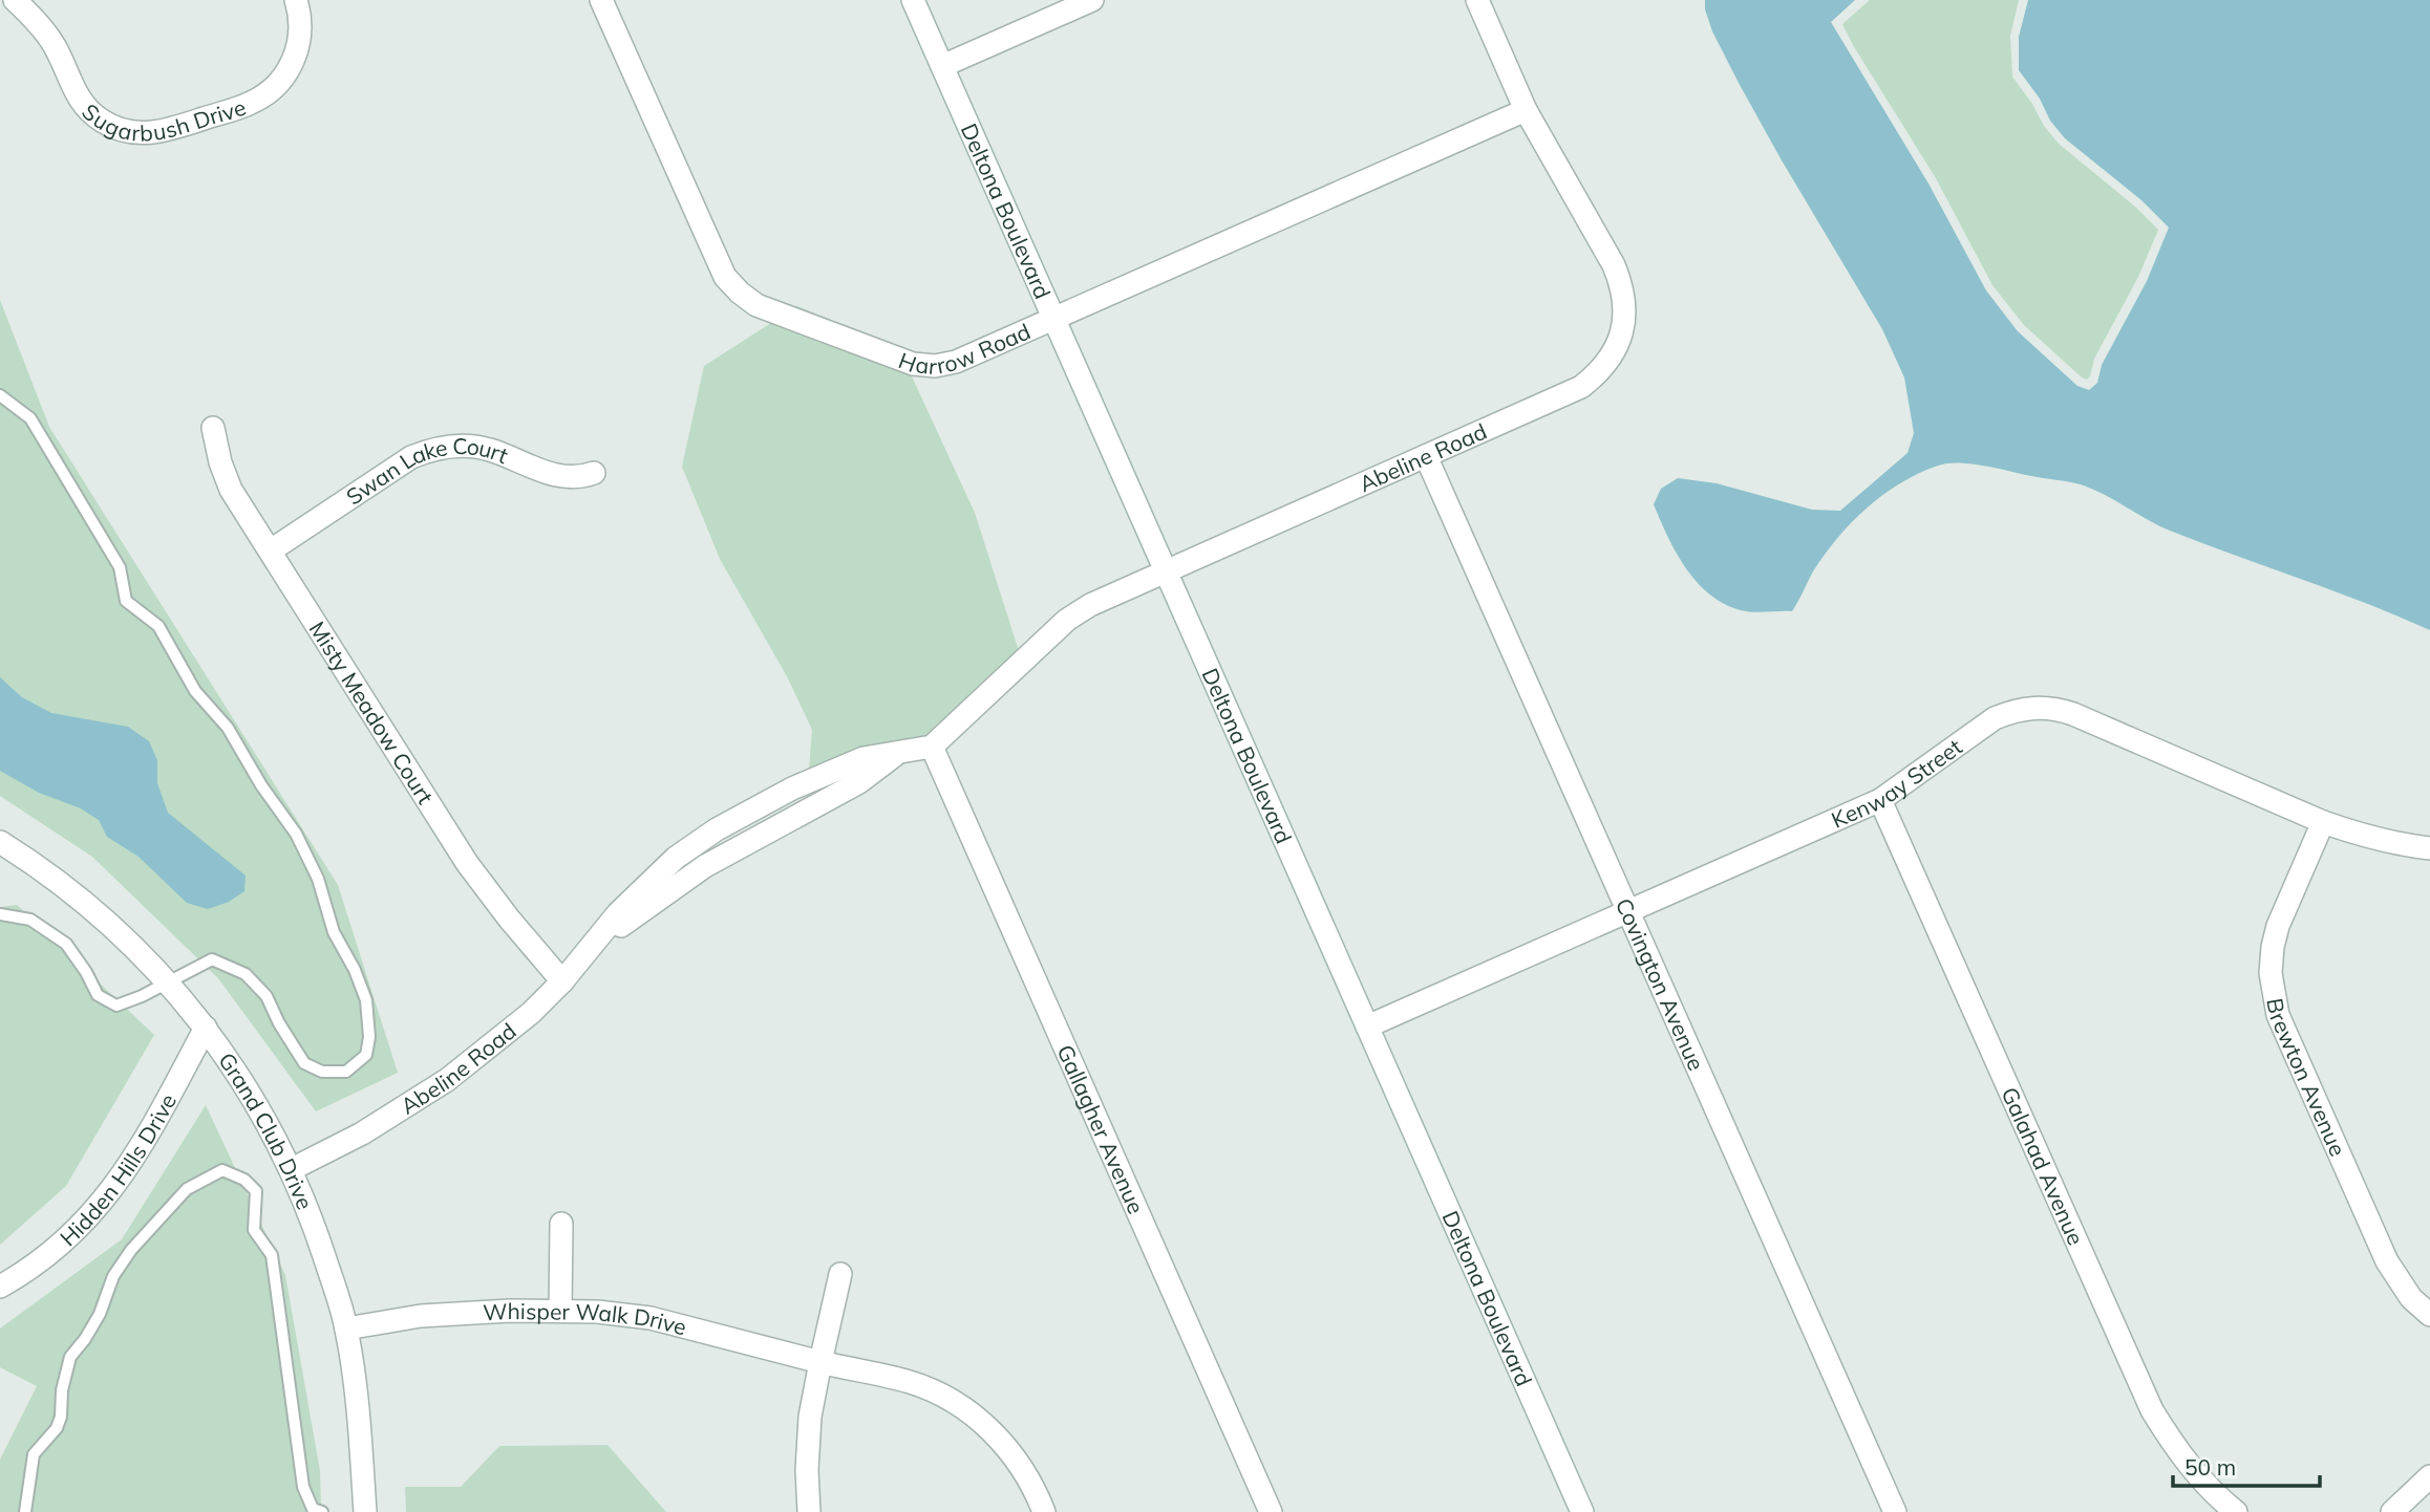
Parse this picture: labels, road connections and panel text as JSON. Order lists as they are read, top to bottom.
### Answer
{
  "streets": {
    "street": [
      "Sugarbush Drive",
      "Deltona Boulevard",
      "Harrow Road",
      "Abeline Road",
      "Swan Lake Court",
      "Misty Meadow Court",
      "Kenway Street",
      "Covington Avenue",
      "Brewton Avenue",
      "Gallagher Avenue",
      "Grand Club Drive",
      "Galahad Avenue",
      "Hidden Hills Drive",
      "Whisper Walk Drive"
    ]
  },
  "crossings": [
    ["Deltona Boulevard", "Harrow Road"],
    ["Deltona Boulevard", "Abeline Road"],
    ["Deltona Boulevard", "Kenway Street"],
    ["Harrow Road", "Abeline Road"],
    ["Abeline Road", "Misty Meadow Court"],
    ["Abeline Road", "Covington Avenue"],
    ["Abeline Road", "Gallagher Avenue"],
    ["Abeline Road", "Grand Club Drive"],
    ["Swan Lake Court", "Misty Meadow Court"],
    ["Kenway Street", "Covington Avenue"],
    ["Kenway Street", "Brewton Avenue"],
    ["Kenway Street", "Galahad Avenue"],
    ["Grand Club Drive", "Hidden Hills Drive"],
    ["Grand Club Drive", "Whisper Walk Drive"]
  ],
  "scale_bar": "50 m"
}
